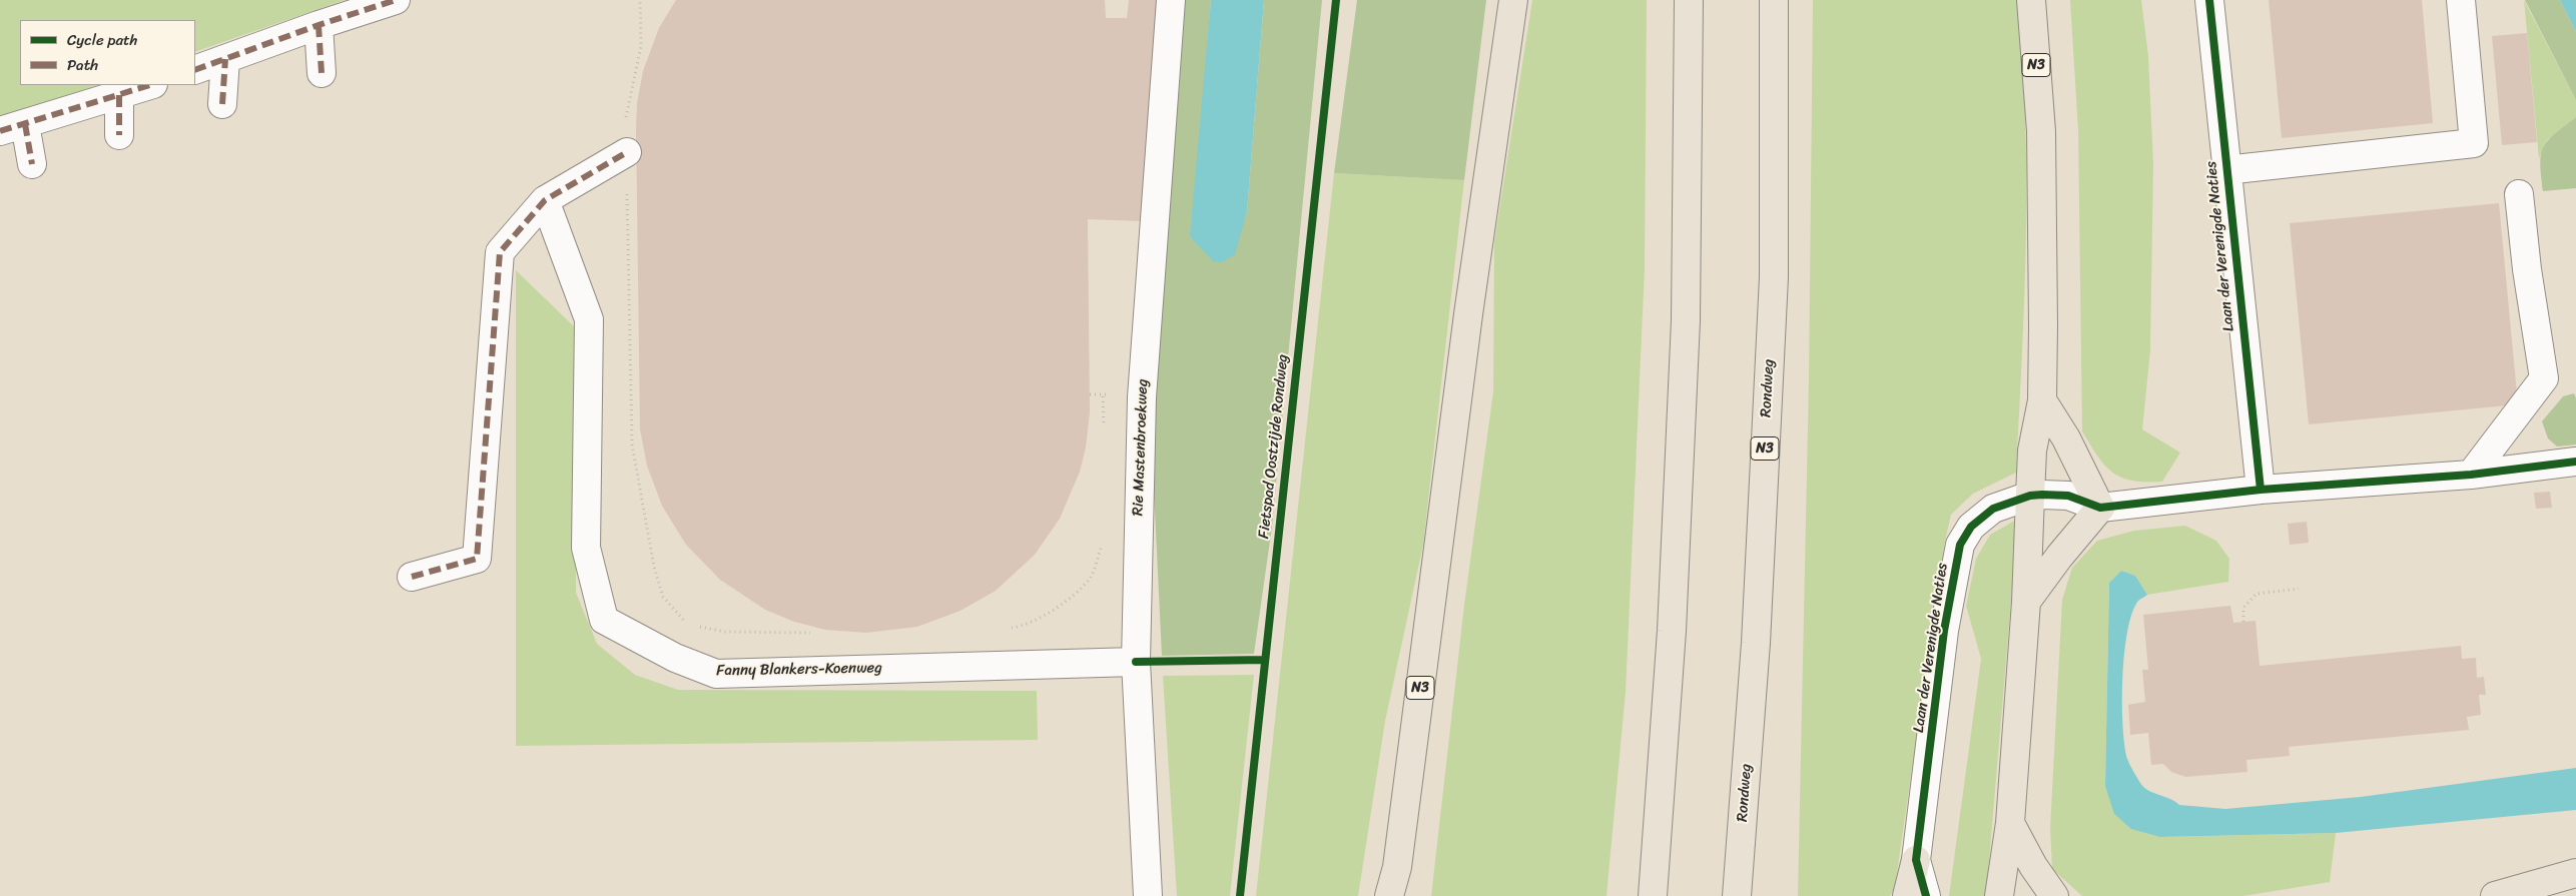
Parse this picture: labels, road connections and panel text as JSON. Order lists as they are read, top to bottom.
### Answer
{
  "streets": {
    "main road": ["N3", "Rondweg"],
    "street": ["Laan der Verenigde Naties", "Rie Mastenbroekweg", "Fanny Blankers-Koenweg"],
    "cycle path": ["Fietspad Oostzijde Rondweg"]
  },
  "crossings": [
    ["N3", "Laan der Verenigde Naties"],
    ["Rie Mastenbroekweg", "Fanny Blankers-Koenweg"]
  ],
  "legend": ["Cycle path", "Path"]
}
